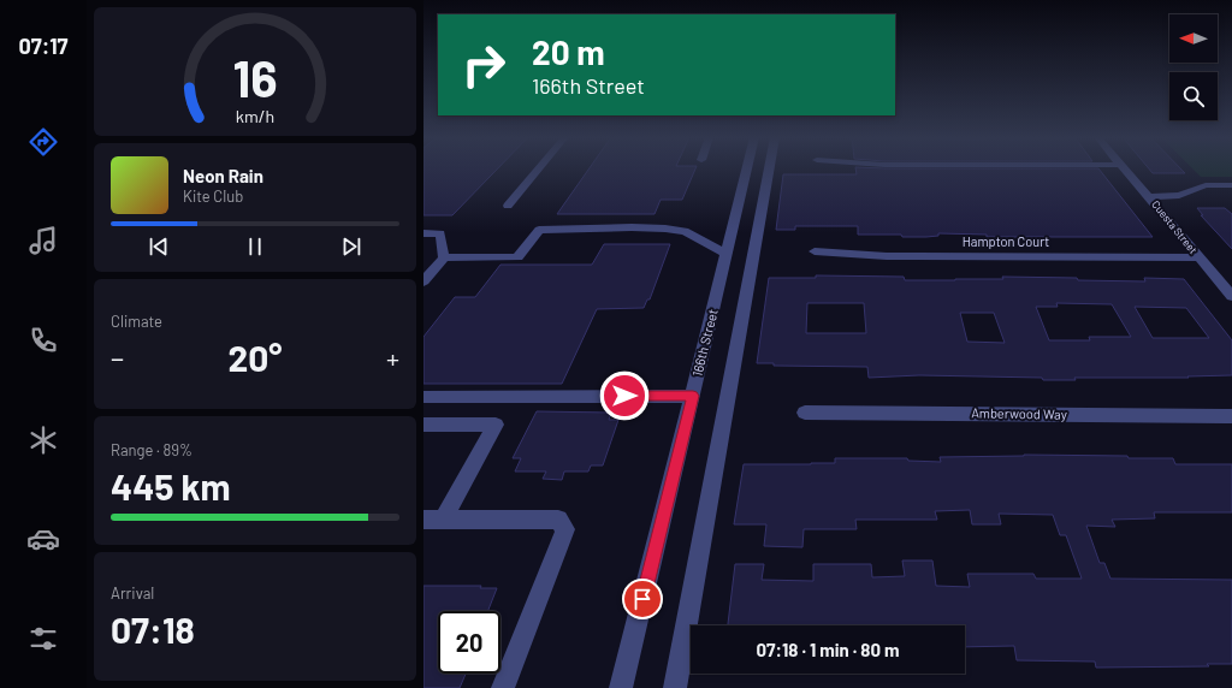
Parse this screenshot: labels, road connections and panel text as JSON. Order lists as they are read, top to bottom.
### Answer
{
  "streets": {
    "street": [
      "Cuesta Street",
      "Hampton Court",
      "166th Street",
      "Amberwood Way"
    ]
  },
  "crossings": [
    ["Cuesta Street", "Hampton Court"]
  ],
  "north": "left",
  "page": {
    "tabs": "07:17",
    "turn": ["20 m", "166th Street"],
    "song": ["Neon Rain", "Kite Club"],
    "tile": [
      "Climate",
      ["Range · 89%", "445 km"],
      ["Arrival", "07:18"]
    ],
    "heat": ["−", "20°", "+"],
    "limit": "20",
    "trip": "07:18 · 1 min · 80 m",
    "gauge": ["16", "km/h"]
  }
}
